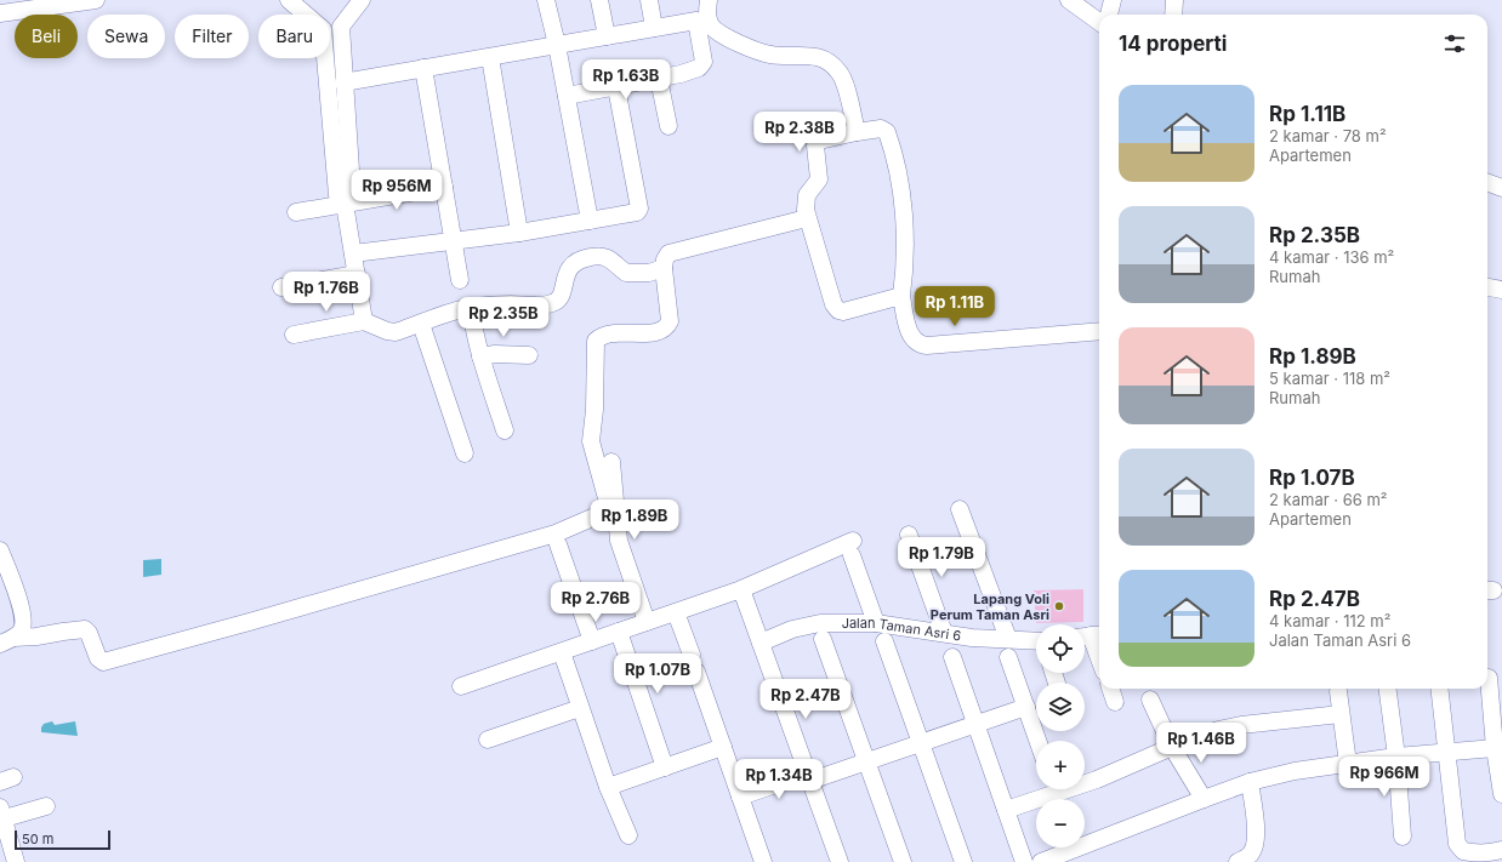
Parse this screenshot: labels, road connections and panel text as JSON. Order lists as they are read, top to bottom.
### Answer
{
  "streets": {
    "street": ["Jalan Taman Asri 6"]
  },
  "places": ["Lapang Voli Perum Taman Asri"],
  "scale_bar": "50 m",
  "page": {
    "chip": [
      "Beli",
      "Sewa",
      "Filter",
      "Baru"
    ],
    "heading": "14 properti",
    "price": [
      "Rp 1.63B",
      "Rp 2.38B",
      "Rp 956M",
      "Rp 1.76B",
      "Rp 1.11B",
      "Rp 2.35B",
      "Rp 1.89B",
      "Rp 1.79B",
      "Rp 2.76B",
      "Rp 1.07B",
      "Rp 2.47B",
      "Rp 1.46B",
      "Rp 966M",
      "Rp 1.34B"
    ],
    "list": [
      {
        "name": "Rp 1.11B",
        "note": "2 kamar · 78 m² · Apartemen"
      },
      {
        "name": "Rp 2.35B",
        "note": "4 kamar · 136 m² · Rumah"
      },
      {
        "name": "Rp 1.89B",
        "note": "5 kamar · 118 m² · Rumah"
      },
      {
        "name": "Rp 1.07B",
        "note": "2 kamar · 66 m² · Apartemen"
      },
      {
        "name": "Rp 2.47B",
        "note": "4 kamar · 112 m² · Jalan Taman Asri 6"
      }
    ],
    "map_buttons": ["+", "−"],
    "scale": "50 m"
  }
}
